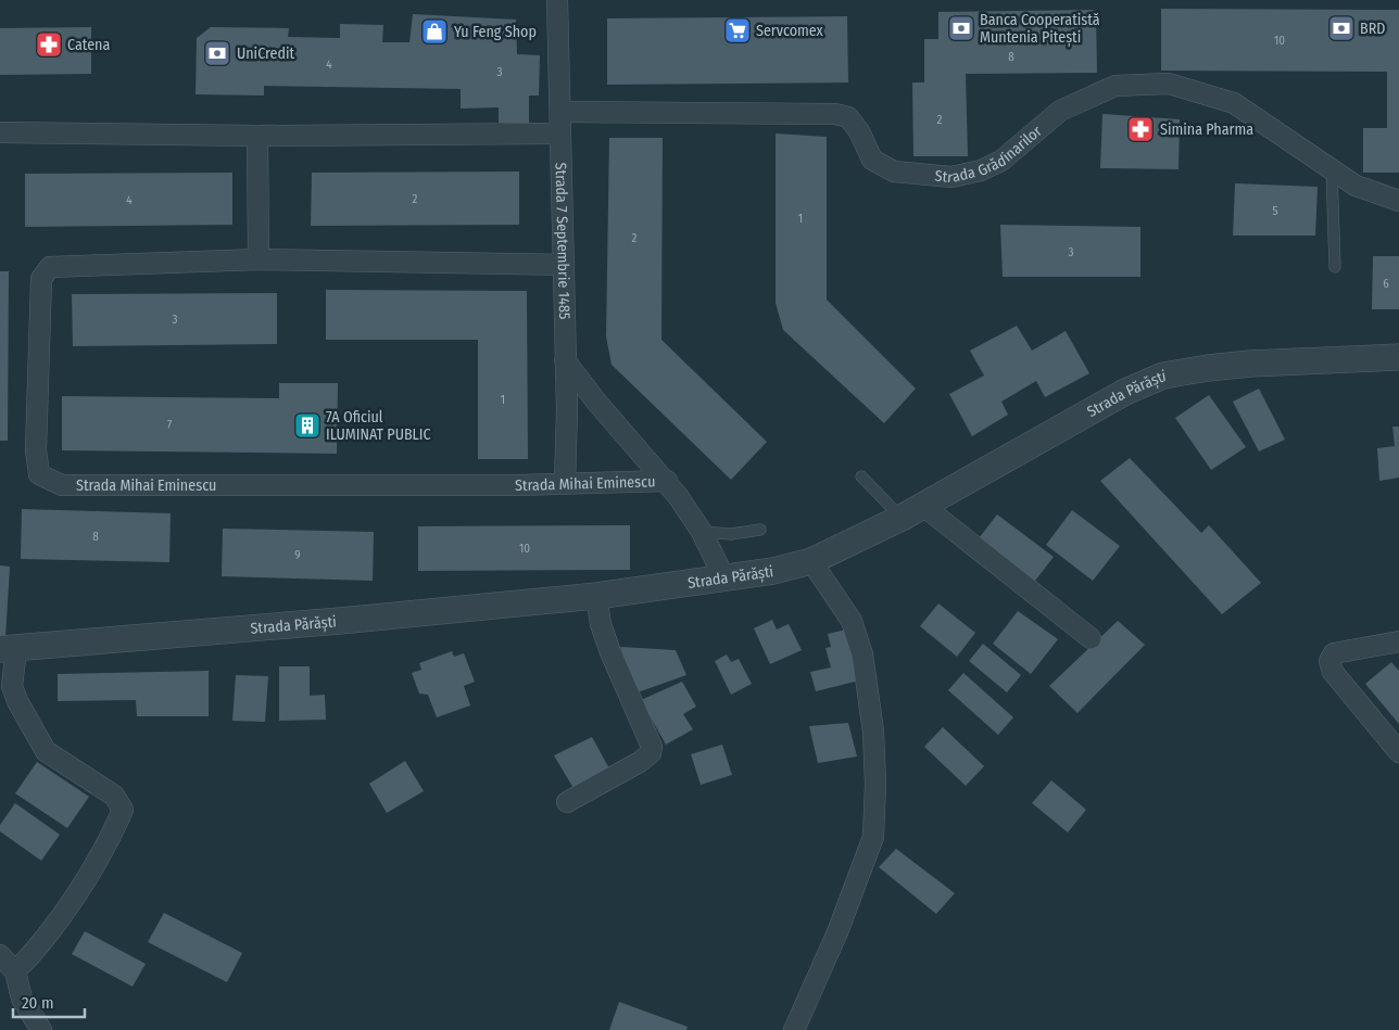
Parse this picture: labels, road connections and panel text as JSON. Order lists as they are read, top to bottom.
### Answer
{
  "streets": {
    "street": [
      "Strada Grădinarilor",
      "Strada 7 Septembrie 1485",
      "Strada Părăști",
      "Strada Mihai Eminescu"
    ]
  },
  "crossings": [
    ["Strada Grădinarilor", "Strada 7 Septembrie 1485"],
    ["Strada 7 Septembrie 1485", "Strada Mihai Eminescu"]
  ],
  "places": {
    "bank": ["Banca Cooperatistă Muntenia Pitești", "BRD", "UniCredit"],
    "supermarket": ["Servcomex"],
    "shop": ["Yu Feng Shop"],
    "pharmacy": ["Catena", "Simina Pharma"],
    "building": ["7A Oficiul ILUMINAT PUBLIC"]
  },
  "house_numbers": [
    "10",
    "8",
    "4",
    "3",
    "2",
    "2",
    "4",
    "5",
    "1",
    "2",
    "3",
    "6",
    "3",
    "1",
    "7",
    "8",
    "10",
    "9"
  ],
  "scale_bar": "20 m"
}
